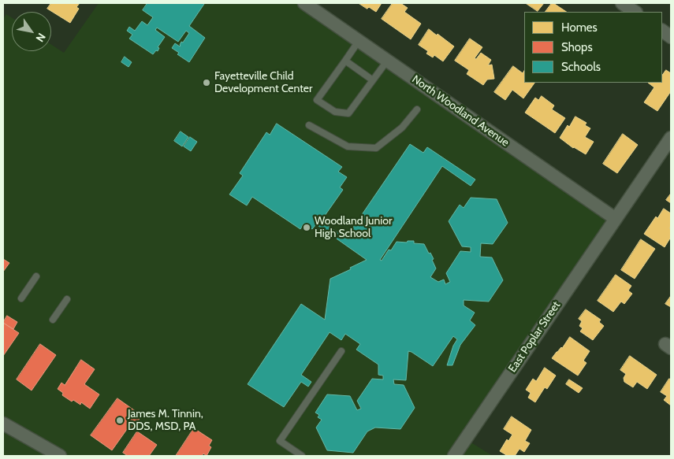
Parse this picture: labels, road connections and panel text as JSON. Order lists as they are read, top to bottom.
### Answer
{
  "streets": {
    "street": ["North Woodland Avenue", "East Poplar Street"]
  },
  "crossings": [
    ["North Woodland Avenue", "East Poplar Street"]
  ],
  "places": ["Fayetteville Child Development Center", "Woodland Junior High School", "James M. Tinnin, DDS, MSD, PA"],
  "legend": ["Homes", "Shops", "Schools"],
  "north": "bottom right"
}
